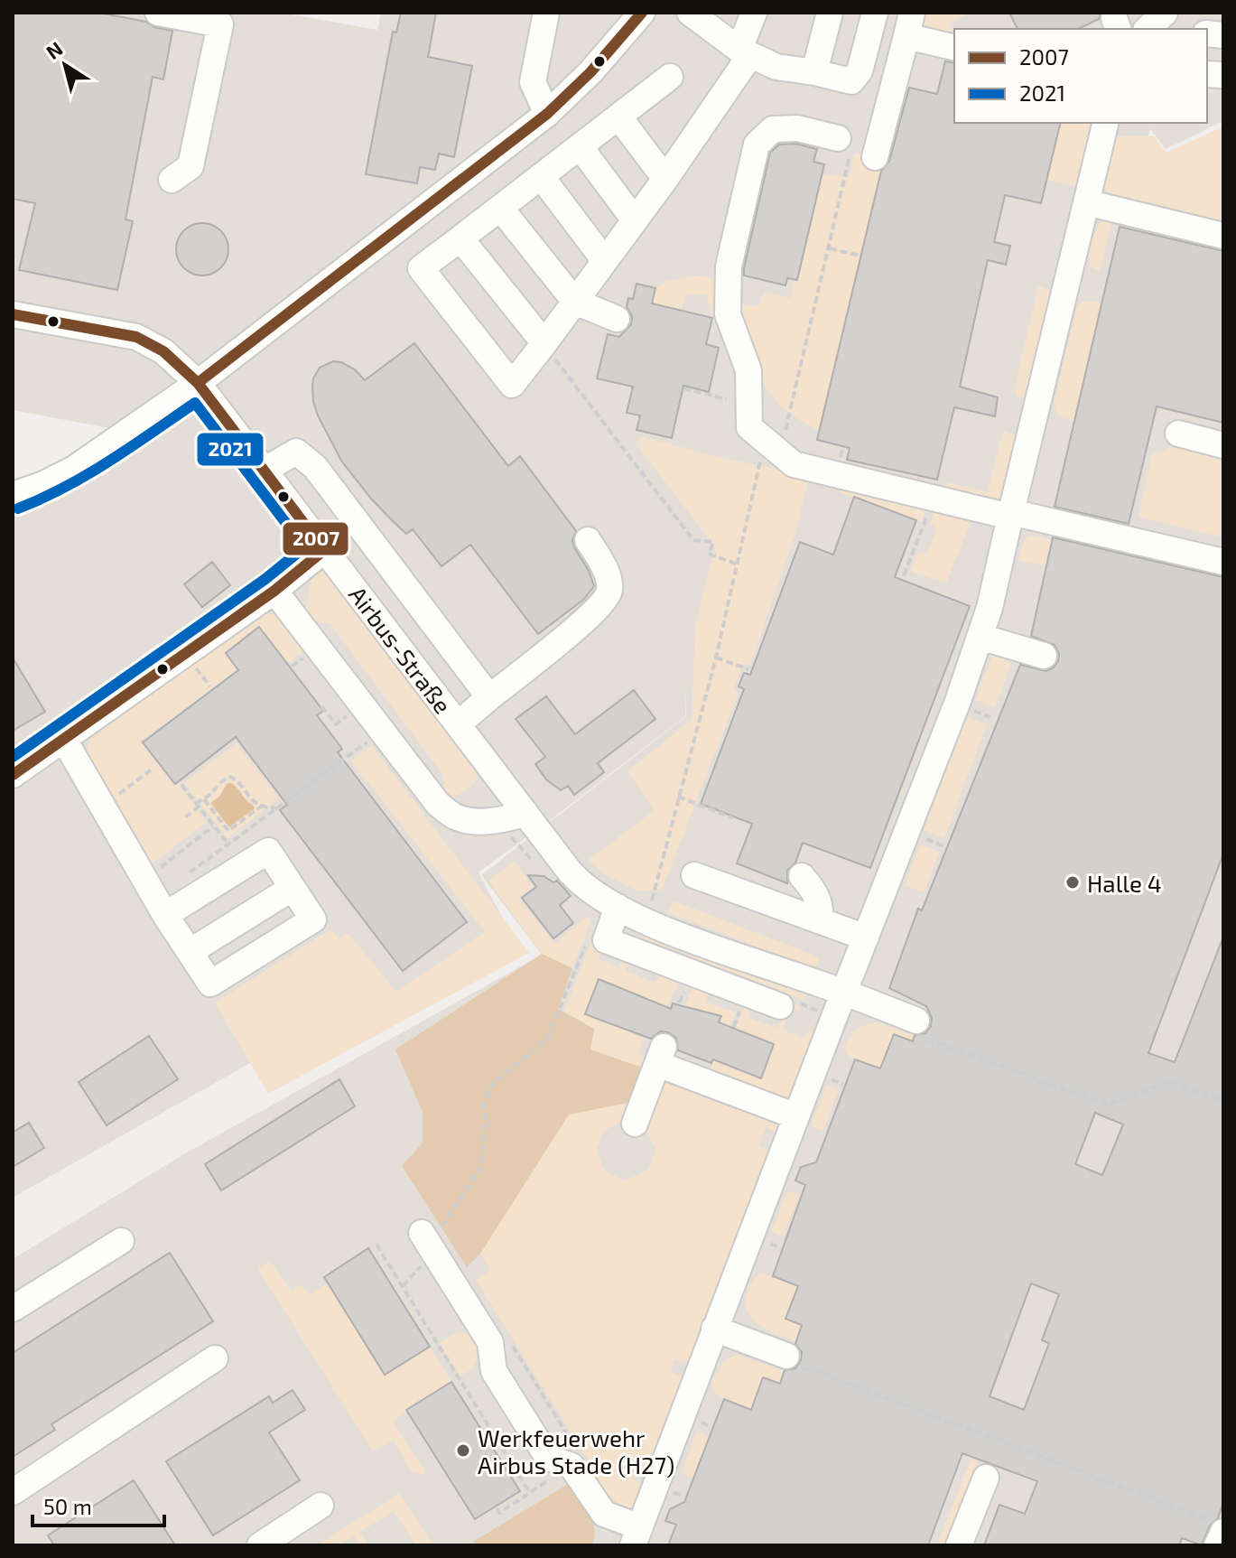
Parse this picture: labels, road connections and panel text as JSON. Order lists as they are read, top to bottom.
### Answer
{
  "streets": {
    "street": ["Airbus-Straße"]
  },
  "places": ["Halle 4", "Werkfeuerwehr Airbus Stade (H27)"],
  "lines": ["transit line 2007", "transit line 2021"],
  "legend": ["2007", "2021"],
  "scale_bar": "50 m",
  "north": "top left"
}
